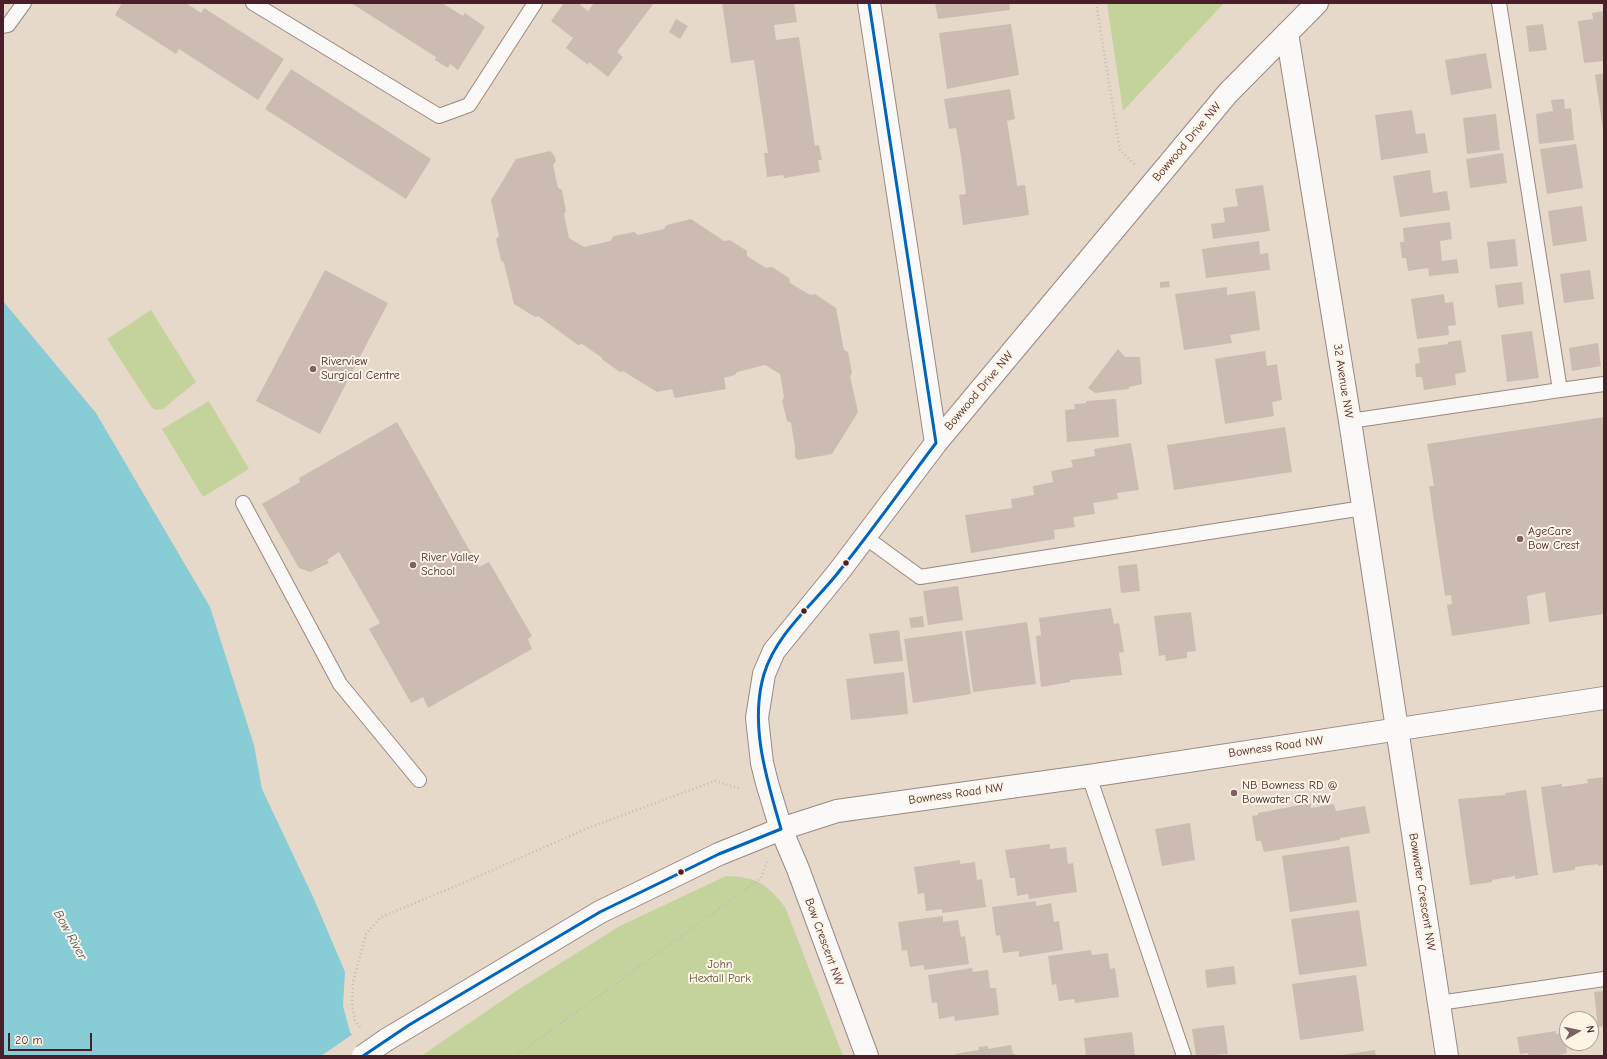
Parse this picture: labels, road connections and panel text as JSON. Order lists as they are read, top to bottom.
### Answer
{
  "streets": {
    "street": [
      "Bowwood Drive NW",
      "32 Avenue NW",
      "Bowness Road NW",
      "Bowwater Crescent NW",
      "Bow Crescent NW"
    ]
  },
  "crossings": [
    ["Bowwood Drive NW", "32 Avenue NW"],
    ["Bowwood Drive NW", "Bowness Road NW"],
    ["Bowwood Drive NW", "Bow Crescent NW"],
    ["32 Avenue NW", "Bowness Road NW"],
    ["32 Avenue NW", "Bowwater Crescent NW"],
    ["Bowness Road NW", "Bowwater Crescent NW"],
    ["Bowness Road NW", "Bow Crescent NW"]
  ],
  "water": ["Bow River"],
  "parks": ["John Hextall Park"],
  "places": [
    "Riverview Surgical Centre",
    "AgeCare Bow Crest",
    "River Valley School",
    "NB Bowness RD @ Bowwater CR NW"
  ],
  "scale_bar": "20 m",
  "north": "right"
}
